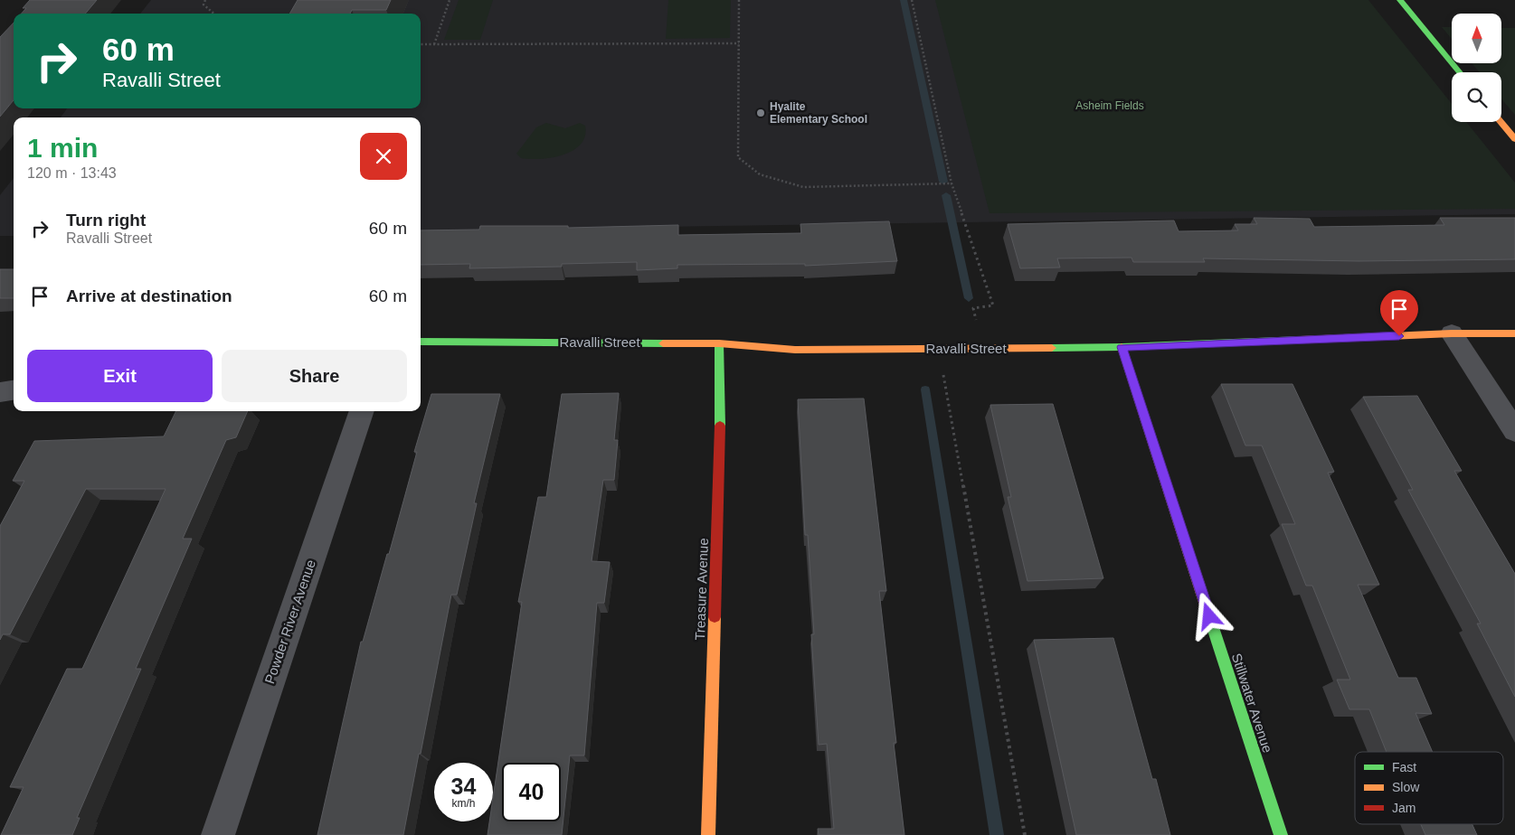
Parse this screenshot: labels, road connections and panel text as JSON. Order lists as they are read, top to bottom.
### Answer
{
  "streets": {
    "street": [
      "Ravalli Street",
      "Treasure Avenue",
      "Powder River Avenue",
      "Stillwater Avenue"
    ]
  },
  "crossings": [
    ["Ravalli Street", "Treasure Avenue"],
    ["Ravalli Street", "Stillwater Avenue"]
  ],
  "parks": ["Asheim Fields"],
  "places": ["Hyalite Elementary School"],
  "legend": ["Fast", "Slow", "Jam"],
  "north": "top",
  "page": {
    "turn": ["60 m", "Ravalli Street"],
    "heading": ["1 min", "120 m · 13:43"],
    "list": [
      {
        "name": "Turn right",
        "note": "Ravalli Street",
        "value": "60 m"
      },
      {
        "name": "Arrive at destination",
        "value": "60 m"
      }
    ],
    "buttons": ["Exit", "Share"],
    "speed": "34 km/h",
    "limit": "40"
  }
}
